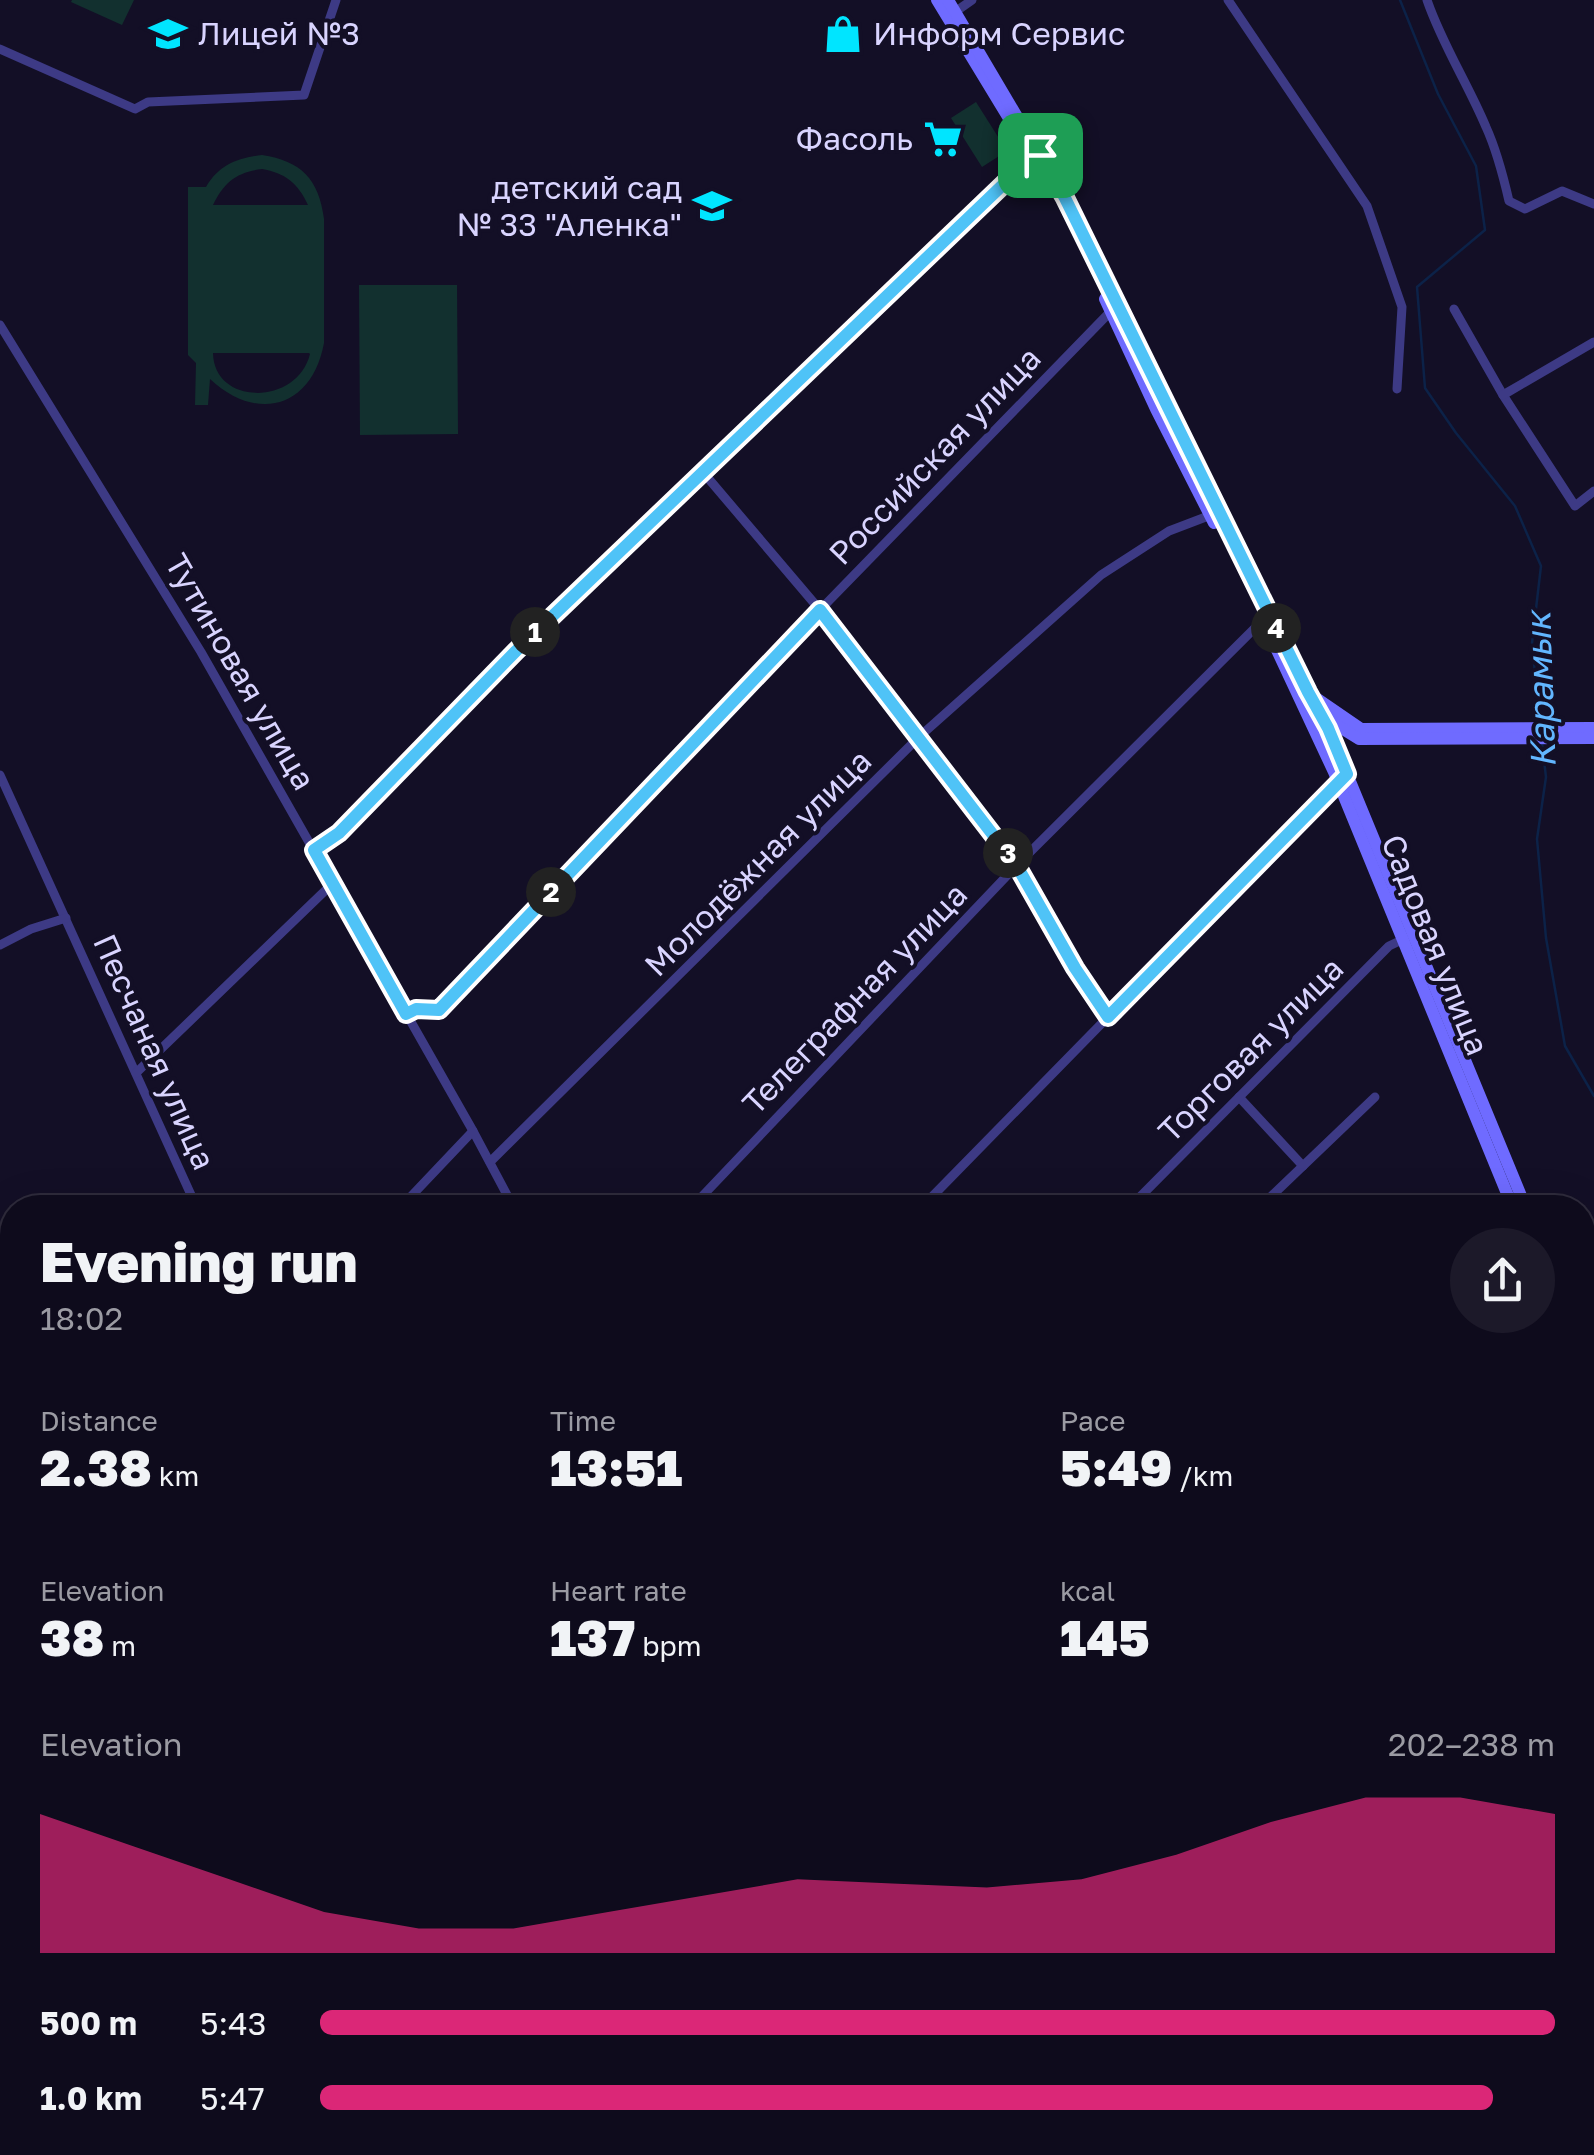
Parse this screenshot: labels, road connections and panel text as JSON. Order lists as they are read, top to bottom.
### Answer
{
  "streets": {
    "street": [
      "Российская улица",
      "Тутиновая улица",
      "Молодёжная улица",
      "Садовая улица",
      "Телеграфная улица",
      "Торговая улица",
      "Песчаная улица"
    ]
  },
  "crossings": [
    ["Российская улица", "Тутиновая улица"],
    ["Тутиновая улица", "Молодёжная улица"],
    ["Садовая улица", "Торговая улица"]
  ],
  "water": ["Карамык"],
  "places": {
    "school or university": ["Лицей №3", "детский сад № 33 \"Аленка\""],
    "shop": ["Информ Сервис"],
    "supermarket": ["Фасоль"]
  },
  "page": {
    "pins": [
      "4",
      "1",
      "3",
      "2"
    ],
    "heading": ["Evening run", "18:02"],
    "stats": [
      ["Distance", "2.38 km"],
      ["Time", "13:51"],
      ["Pace", "5:49 /km"],
      ["Elevation", "38 m"],
      ["Heart rate", "137 bpm"],
      ["kcal", "145"]
    ],
    "chart": ["Elevation", "202–238 m"],
    "list": [
      {
        "name": "500 m",
        "note": "5:43"
      },
      {
        "name": "1.0 km",
        "note": "5:47"
      }
    ]
  }
}
